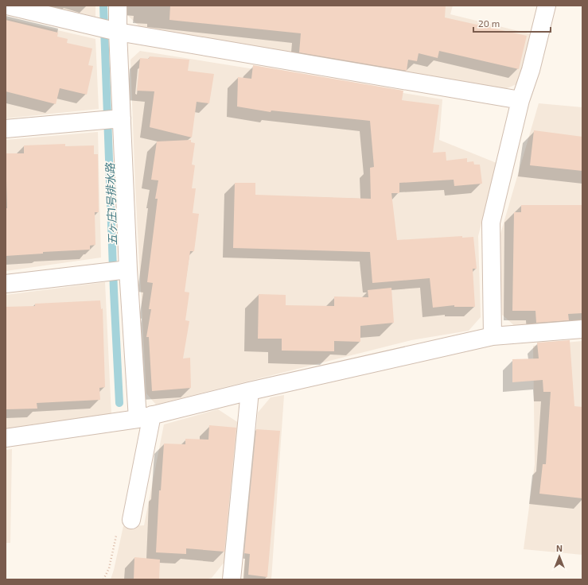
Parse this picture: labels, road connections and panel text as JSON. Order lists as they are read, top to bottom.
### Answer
{
  "water": ["五ヶ庄1号排水路"],
  "scale_bar": "20 m",
  "north": "top"
}
